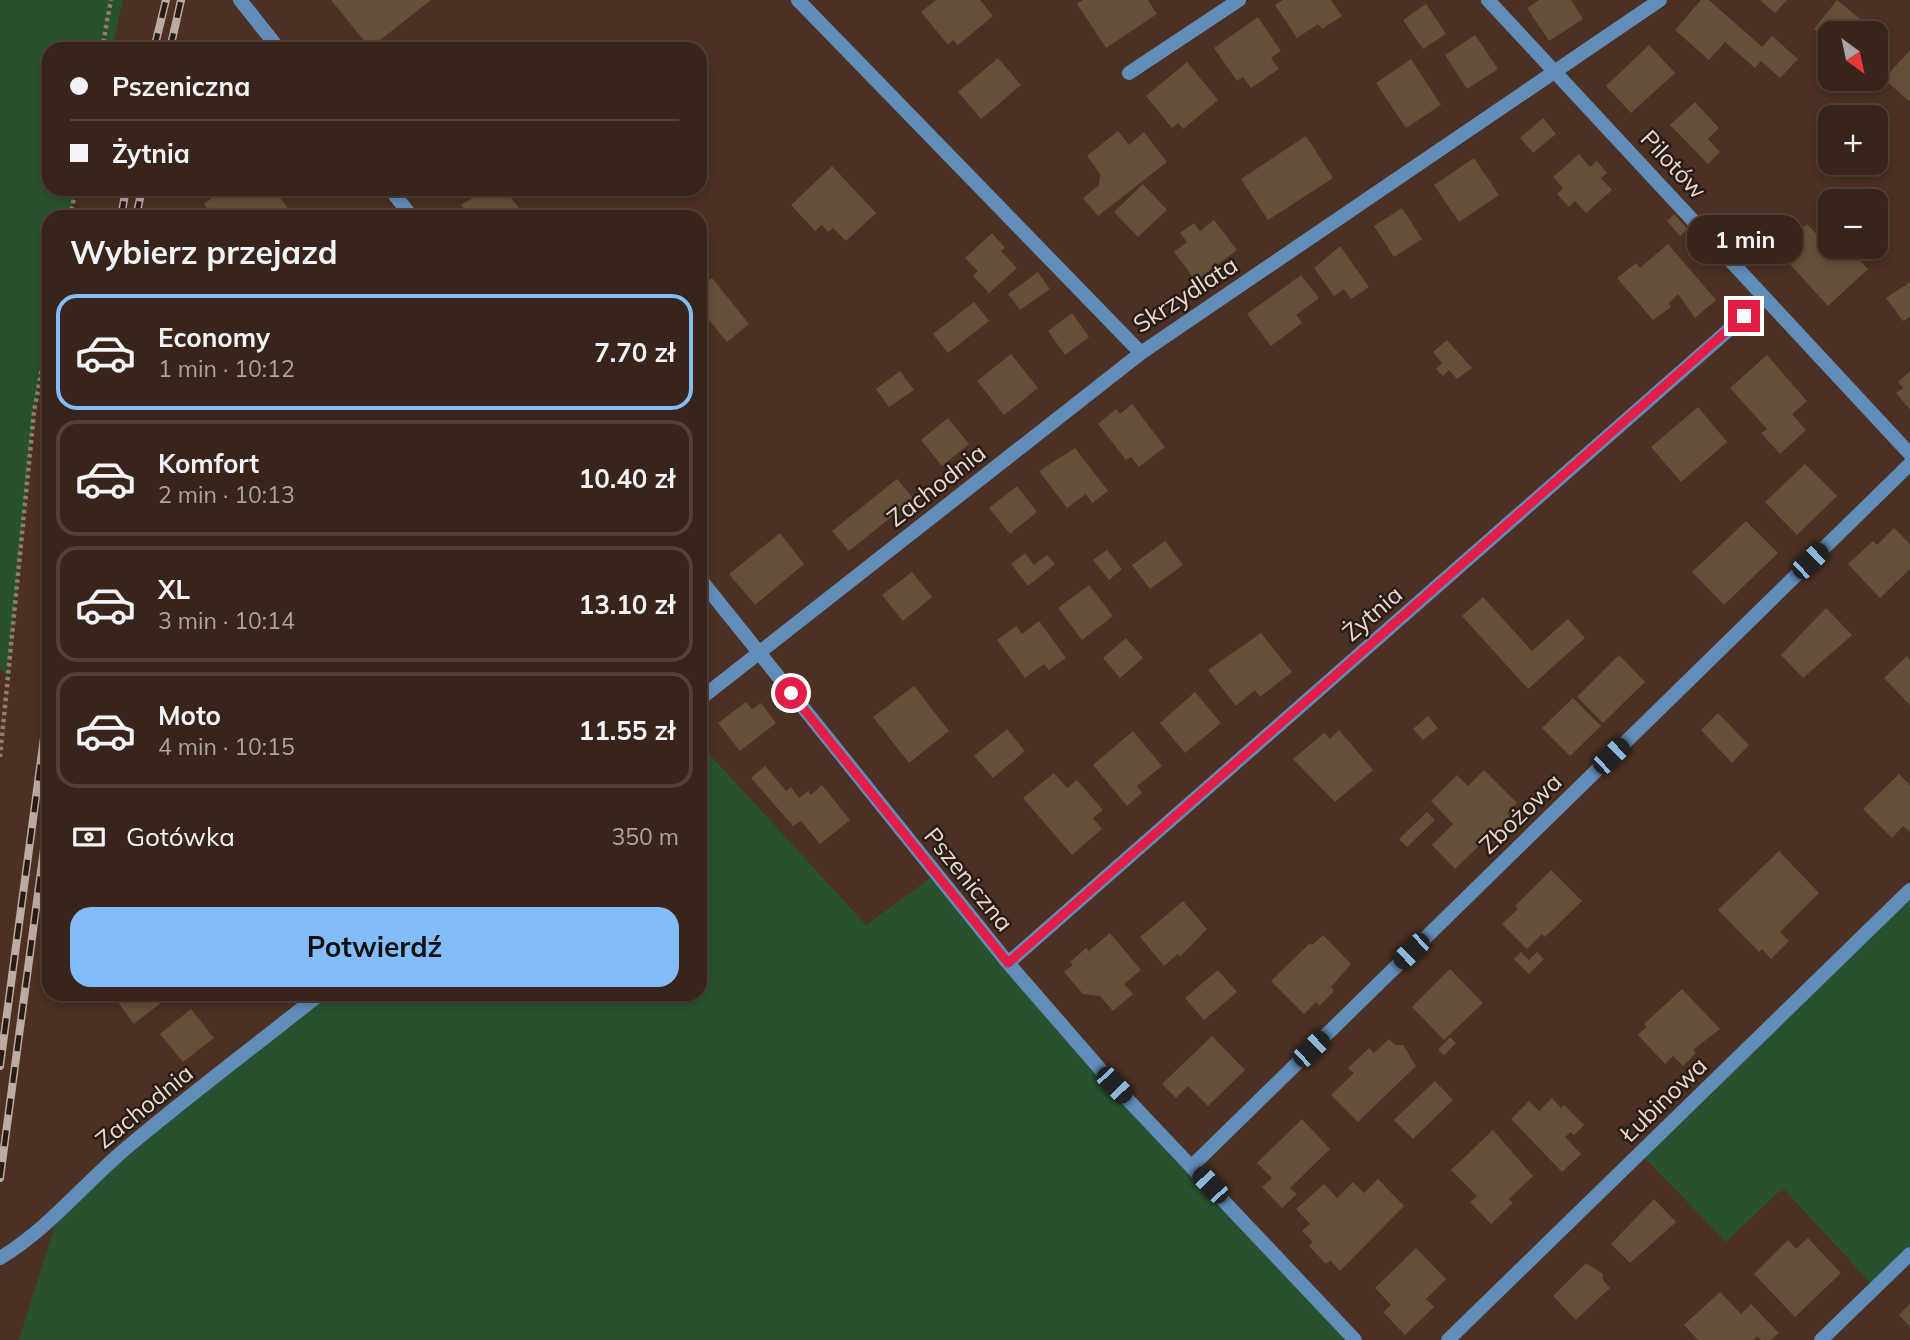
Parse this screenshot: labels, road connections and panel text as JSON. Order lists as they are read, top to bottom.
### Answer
{
  "streets": {
    "street": [
      "Pilotów",
      "Skrzydlata",
      "Zachodnia",
      "Żytnia",
      "Zbożowa",
      "Pszeniczna",
      "Łubinowa"
    ]
  },
  "crossings": [
    ["Pilotów", "Skrzydlata"],
    ["Pilotów", "Żytnia"],
    ["Skrzydlata", "Zachodnia"],
    ["Zachodnia", "Pszeniczna"],
    ["Żytnia", "Pszeniczna"],
    ["Zbożowa", "Pszeniczna"]
  ],
  "north": "bottom right",
  "page": {
    "map_buttons": ["+", "−"],
    "banner": ["Pszeniczna", "Żytnia"],
    "heading": "Wybierz przejazd",
    "bubble": "1 min",
    "list": [
      {
        "name": "Economy",
        "note": "1 min · 10:12",
        "value": "7.70 zł"
      },
      {
        "name": "Komfort",
        "note": "2 min · 10:13",
        "value": "10.40 zł"
      },
      {
        "name": "XL",
        "note": "3 min · 10:14",
        "value": "13.10 zł"
      },
      {
        "name": "Moto",
        "note": "4 min · 10:15",
        "value": "11.55 zł"
      }
    ],
    "pay": ["Gotówka", "350 m"],
    "buttons": "Potwierdź"
  }
}
